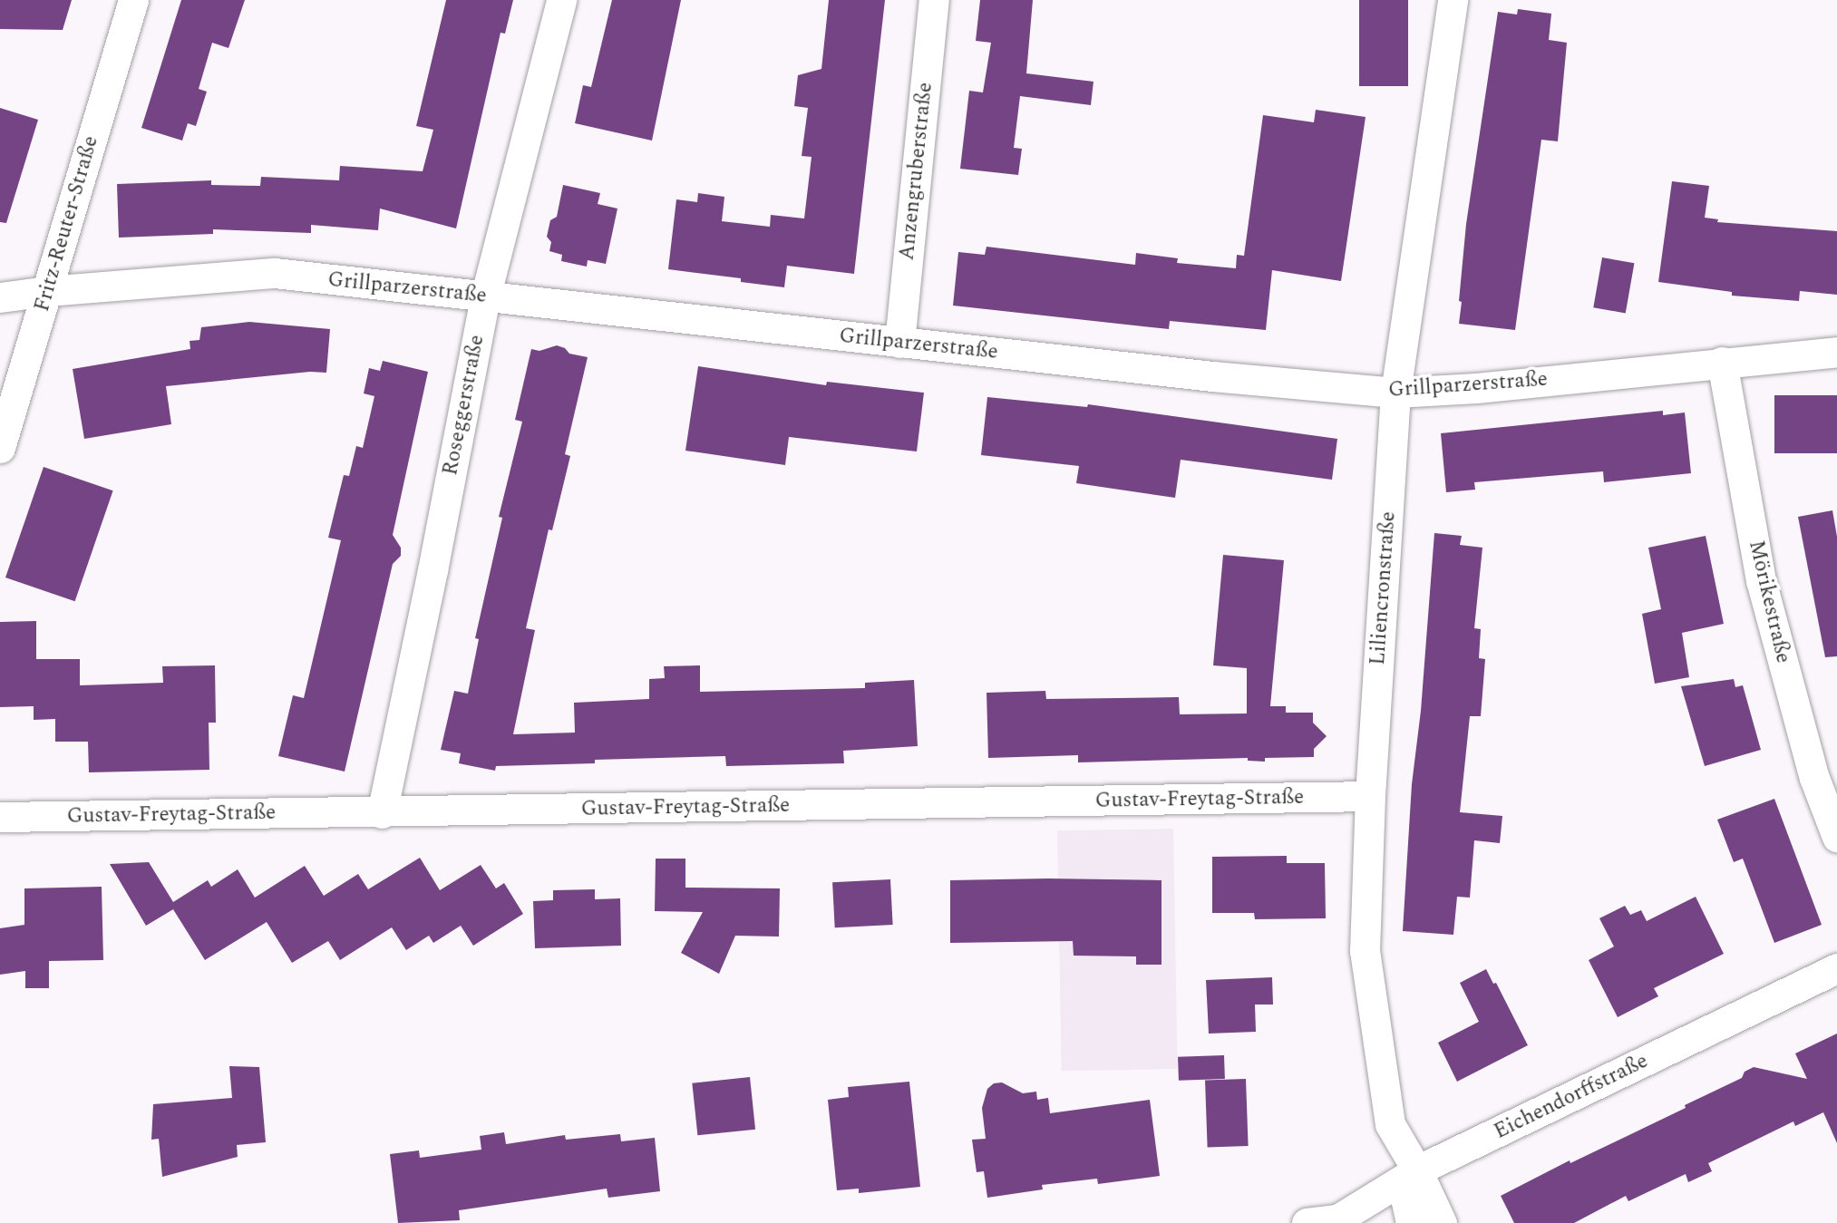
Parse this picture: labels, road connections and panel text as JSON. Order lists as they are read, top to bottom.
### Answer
{
  "streets": {
    "street": [
      "Anzengruberstraße",
      "Fritz-Reuter-Straße",
      "Grillparzerstraße",
      "Roseggerstraße",
      "Liliencronstraße",
      "Mörikestraße",
      "Gustav-Freytag-Straße",
      "Eichendorffstraße"
    ]
  },
  "crossings": [
    ["Anzengruberstraße", "Grillparzerstraße"],
    ["Fritz-Reuter-Straße", "Grillparzerstraße"],
    ["Grillparzerstraße", "Roseggerstraße"],
    ["Grillparzerstraße", "Liliencronstraße"],
    ["Grillparzerstraße", "Mörikestraße"],
    ["Roseggerstraße", "Gustav-Freytag-Straße"],
    ["Liliencronstraße", "Gustav-Freytag-Straße"],
    ["Liliencronstraße", "Eichendorffstraße"]
  ]
}
